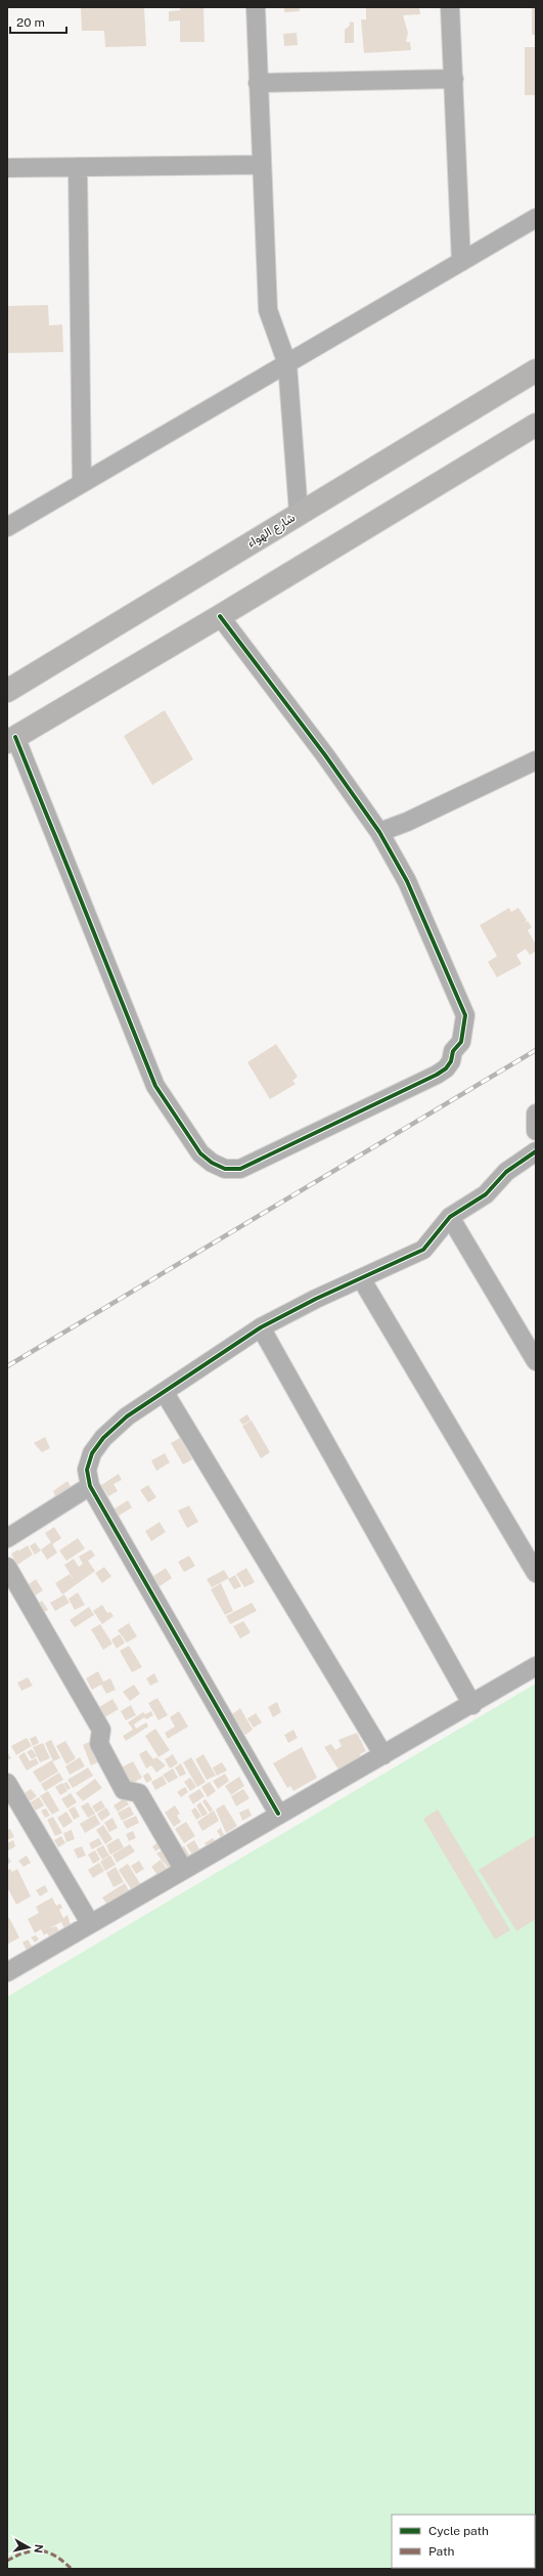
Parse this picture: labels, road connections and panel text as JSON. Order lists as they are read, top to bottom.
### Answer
{
  "streets": {
    "main road": ["شارع الهواء"]
  },
  "legend": ["Cycle path", "Path"],
  "scale_bar": "20 m",
  "north": "right"
}
